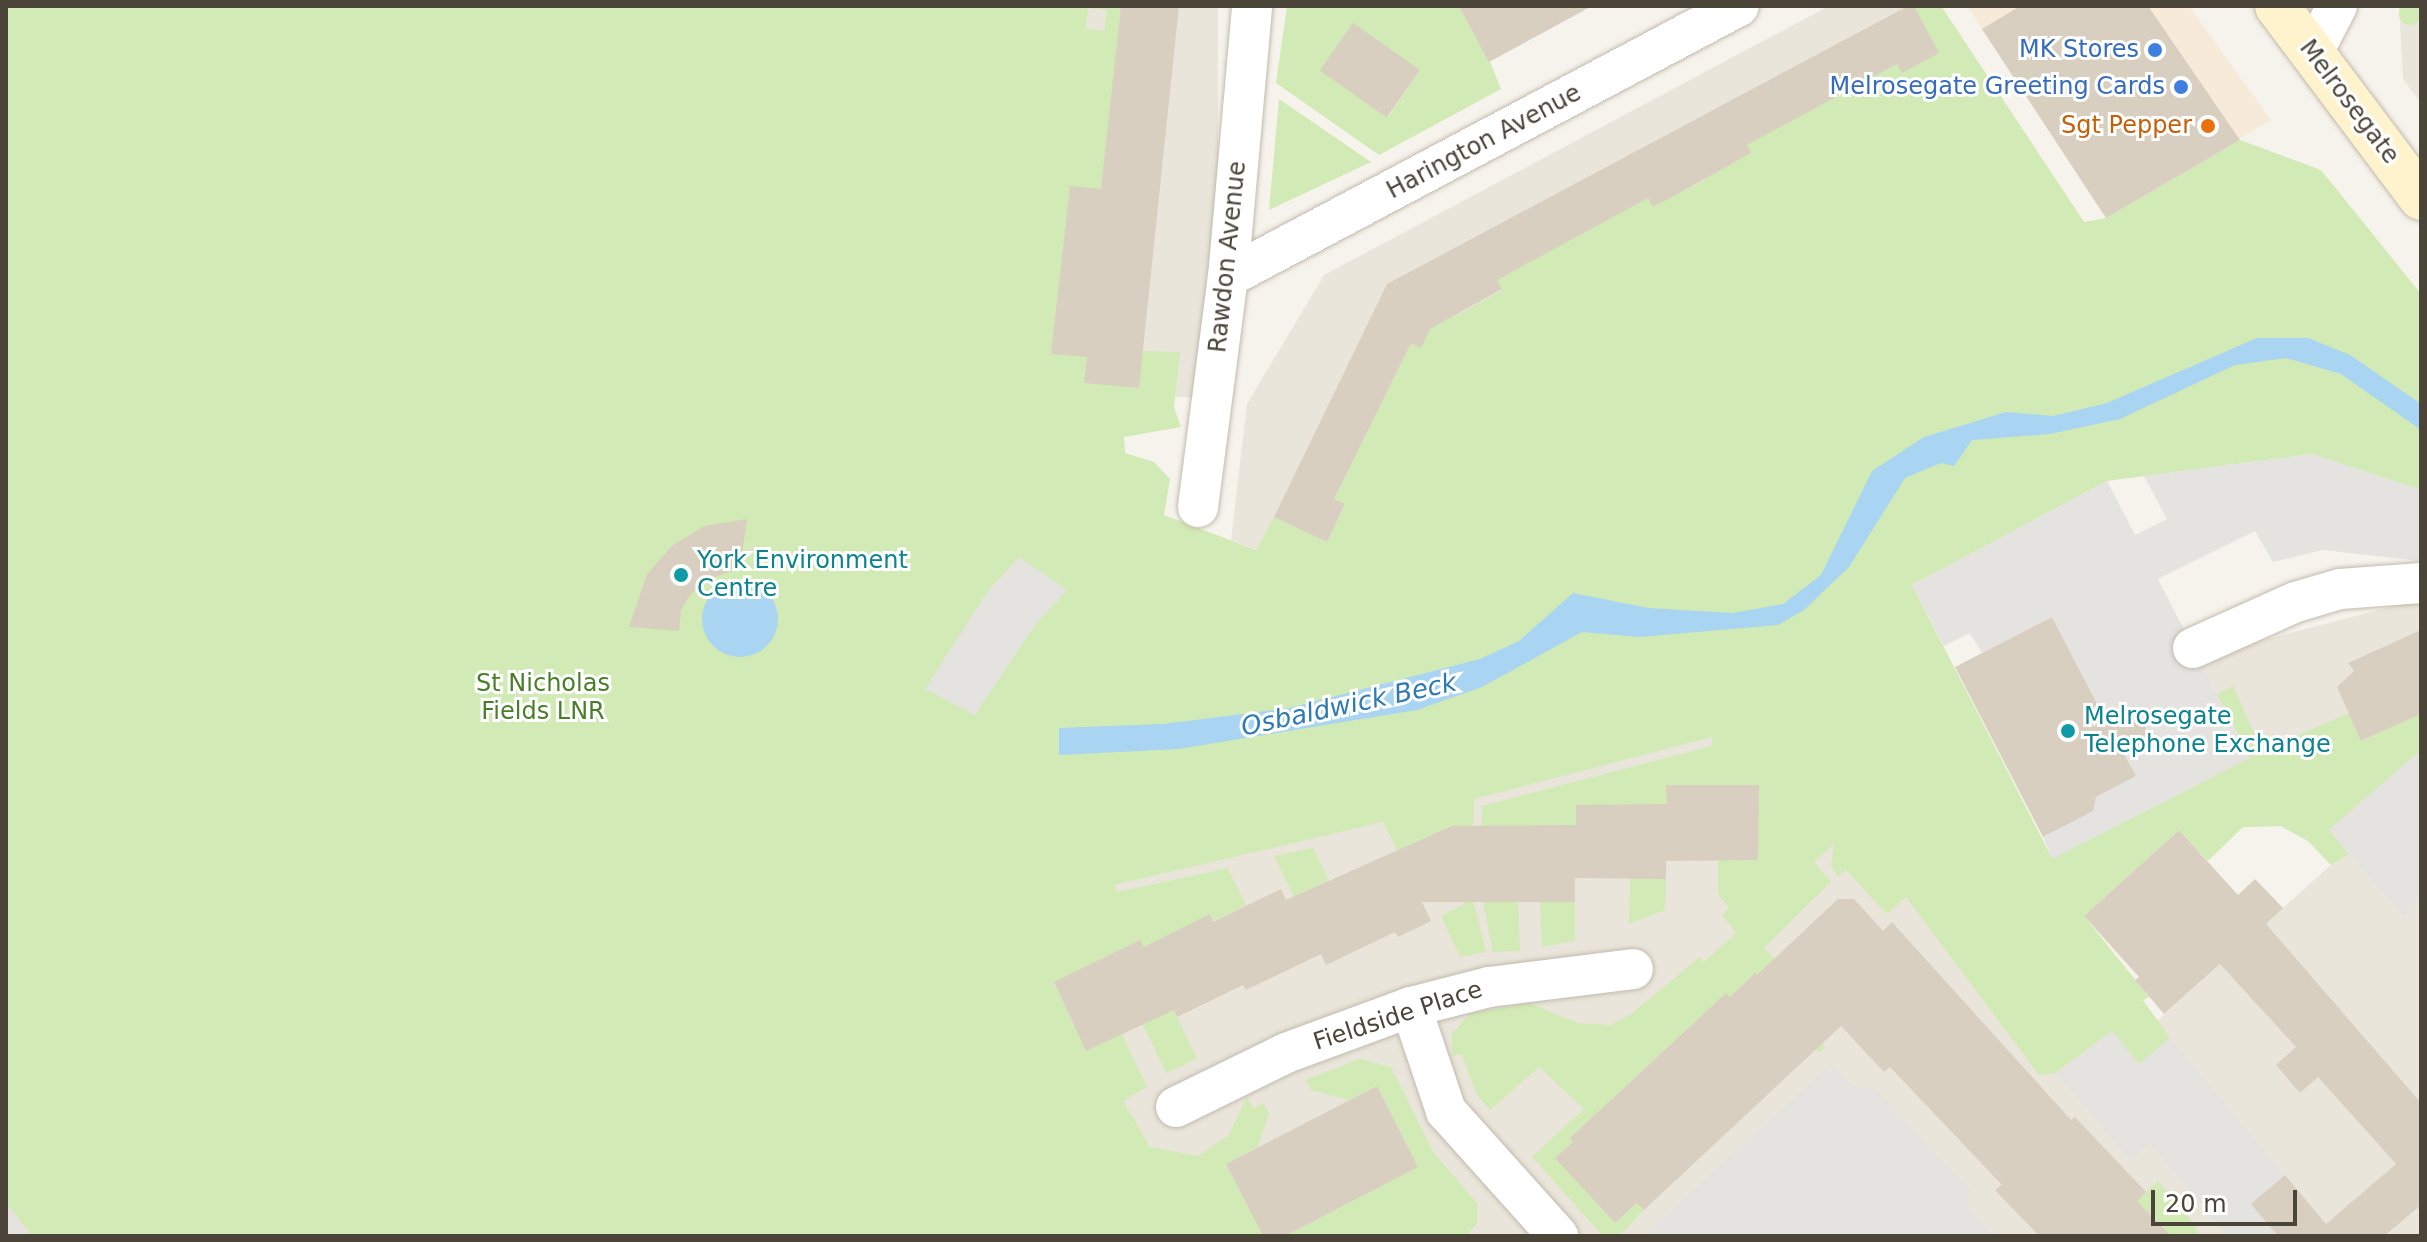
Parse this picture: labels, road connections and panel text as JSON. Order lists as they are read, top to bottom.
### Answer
{
  "streets": {
    "street": [
      "Melrosegate",
      "Harington Avenue",
      "Rawdon Avenue",
      "Fieldside Place"
    ]
  },
  "crossings": [
    ["Harington Avenue", "Rawdon Avenue"]
  ],
  "water": ["Osbaldwick Beck"],
  "parks": ["St Nicholas Fields LNR"],
  "places": [
    "MK Stores",
    "Melrosegate Greeting Cards",
    "Sgt Pepper",
    "York Environment Centre",
    "Melrosegate Telephone Exchange"
  ],
  "scale_bar": "20 m"
}
